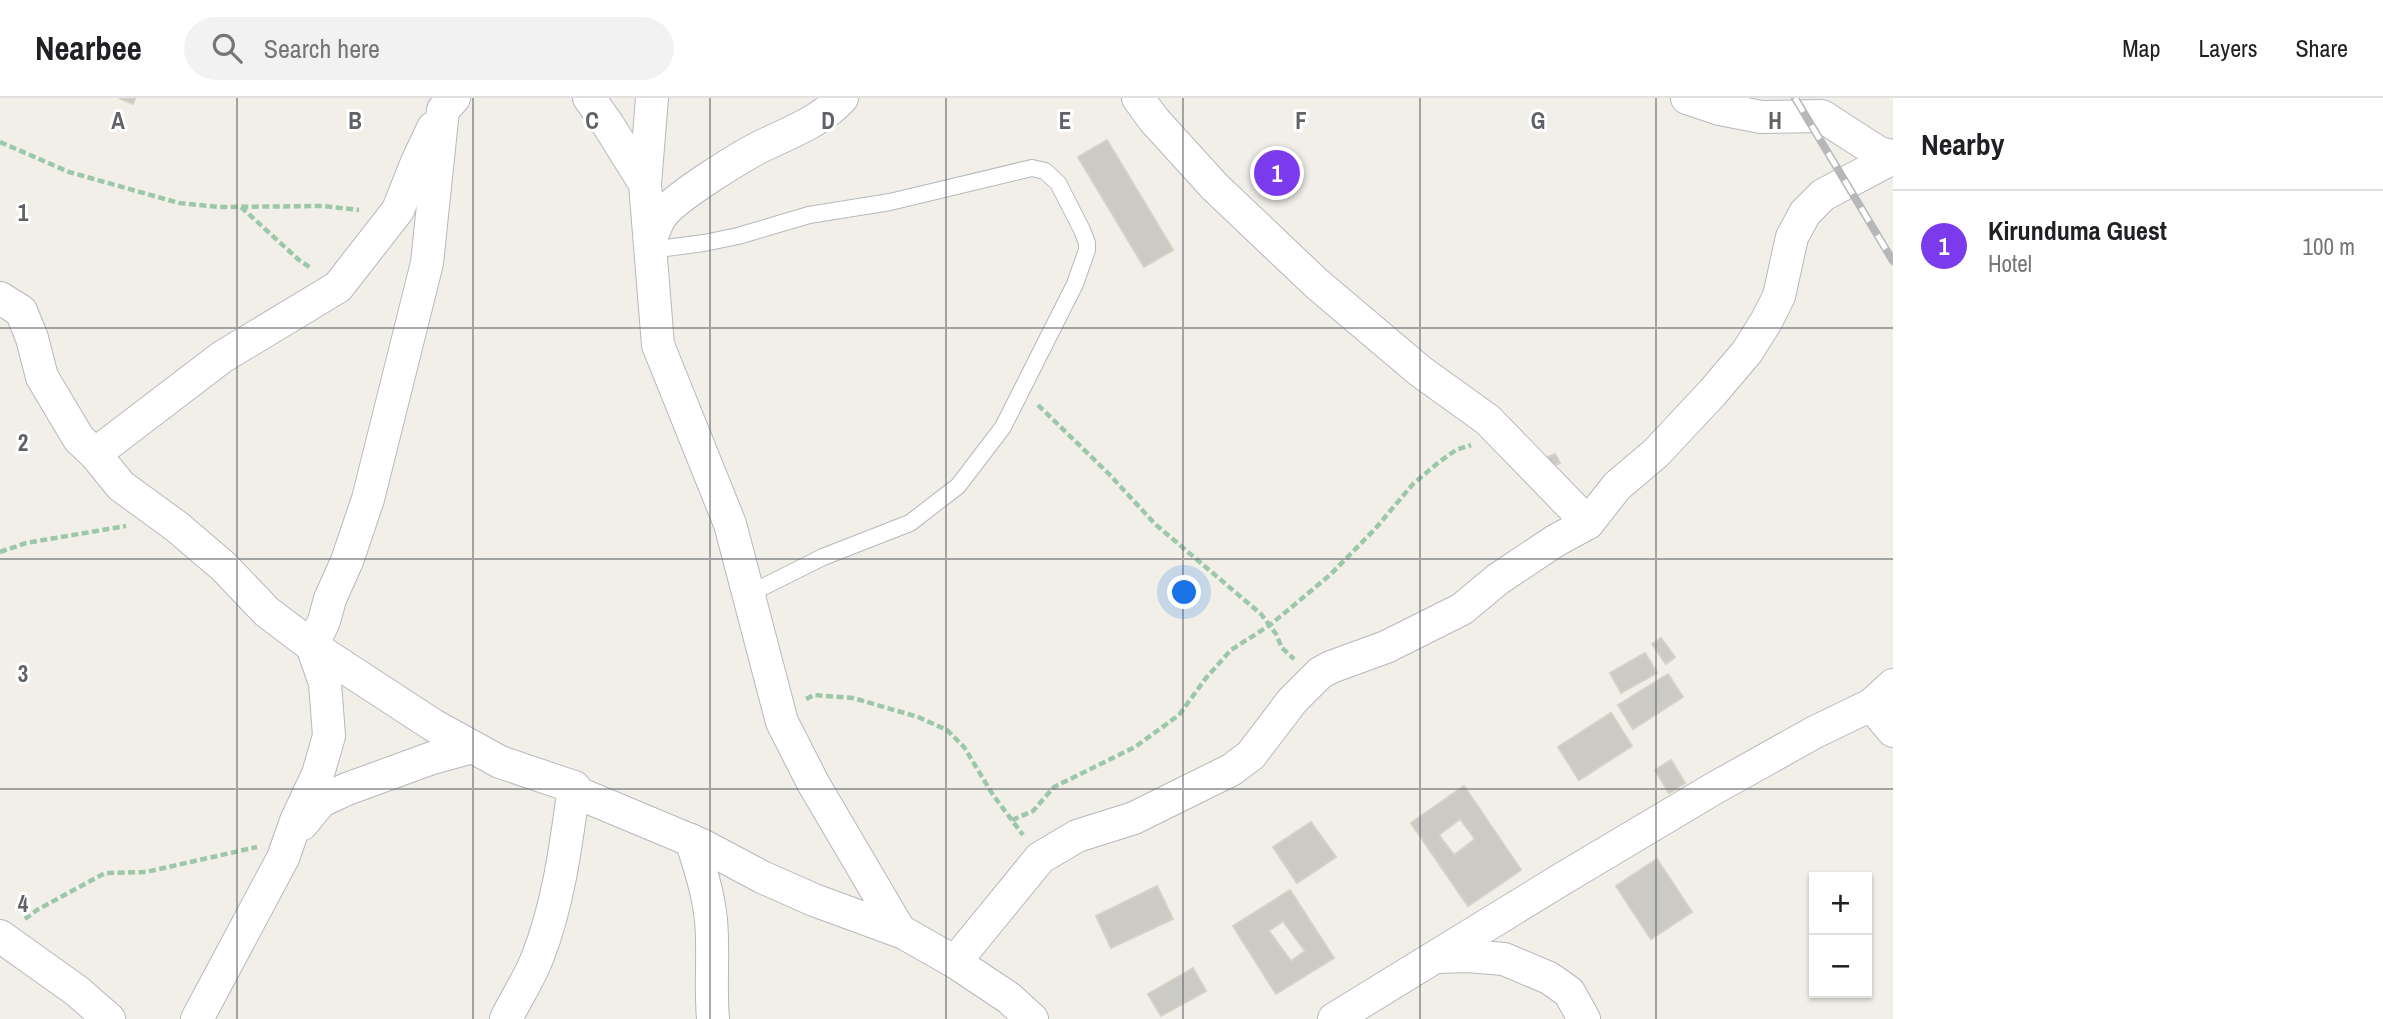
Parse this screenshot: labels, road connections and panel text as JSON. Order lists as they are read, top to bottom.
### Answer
{
  "page": {
    "header": "Nearbee",
    "search": "Search here",
    "nav": ["Map", "Layers", "Share"],
    "heading": "Nearby",
    "pins": "1",
    "list": [
      {
        "mark": "1",
        "name": "Kirunduma Guest",
        "note": "Hotel",
        "value": "100 m"
      }
    ],
    "map_buttons": ["+", "−"]
  },
  "grid": {
    "columns": [
      "A",
      "B",
      "C",
      "D",
      "E",
      "F",
      "G",
      "H"
    ],
    "rows": [
      "1",
      "2",
      "3",
      "4"
    ]
  }
}
